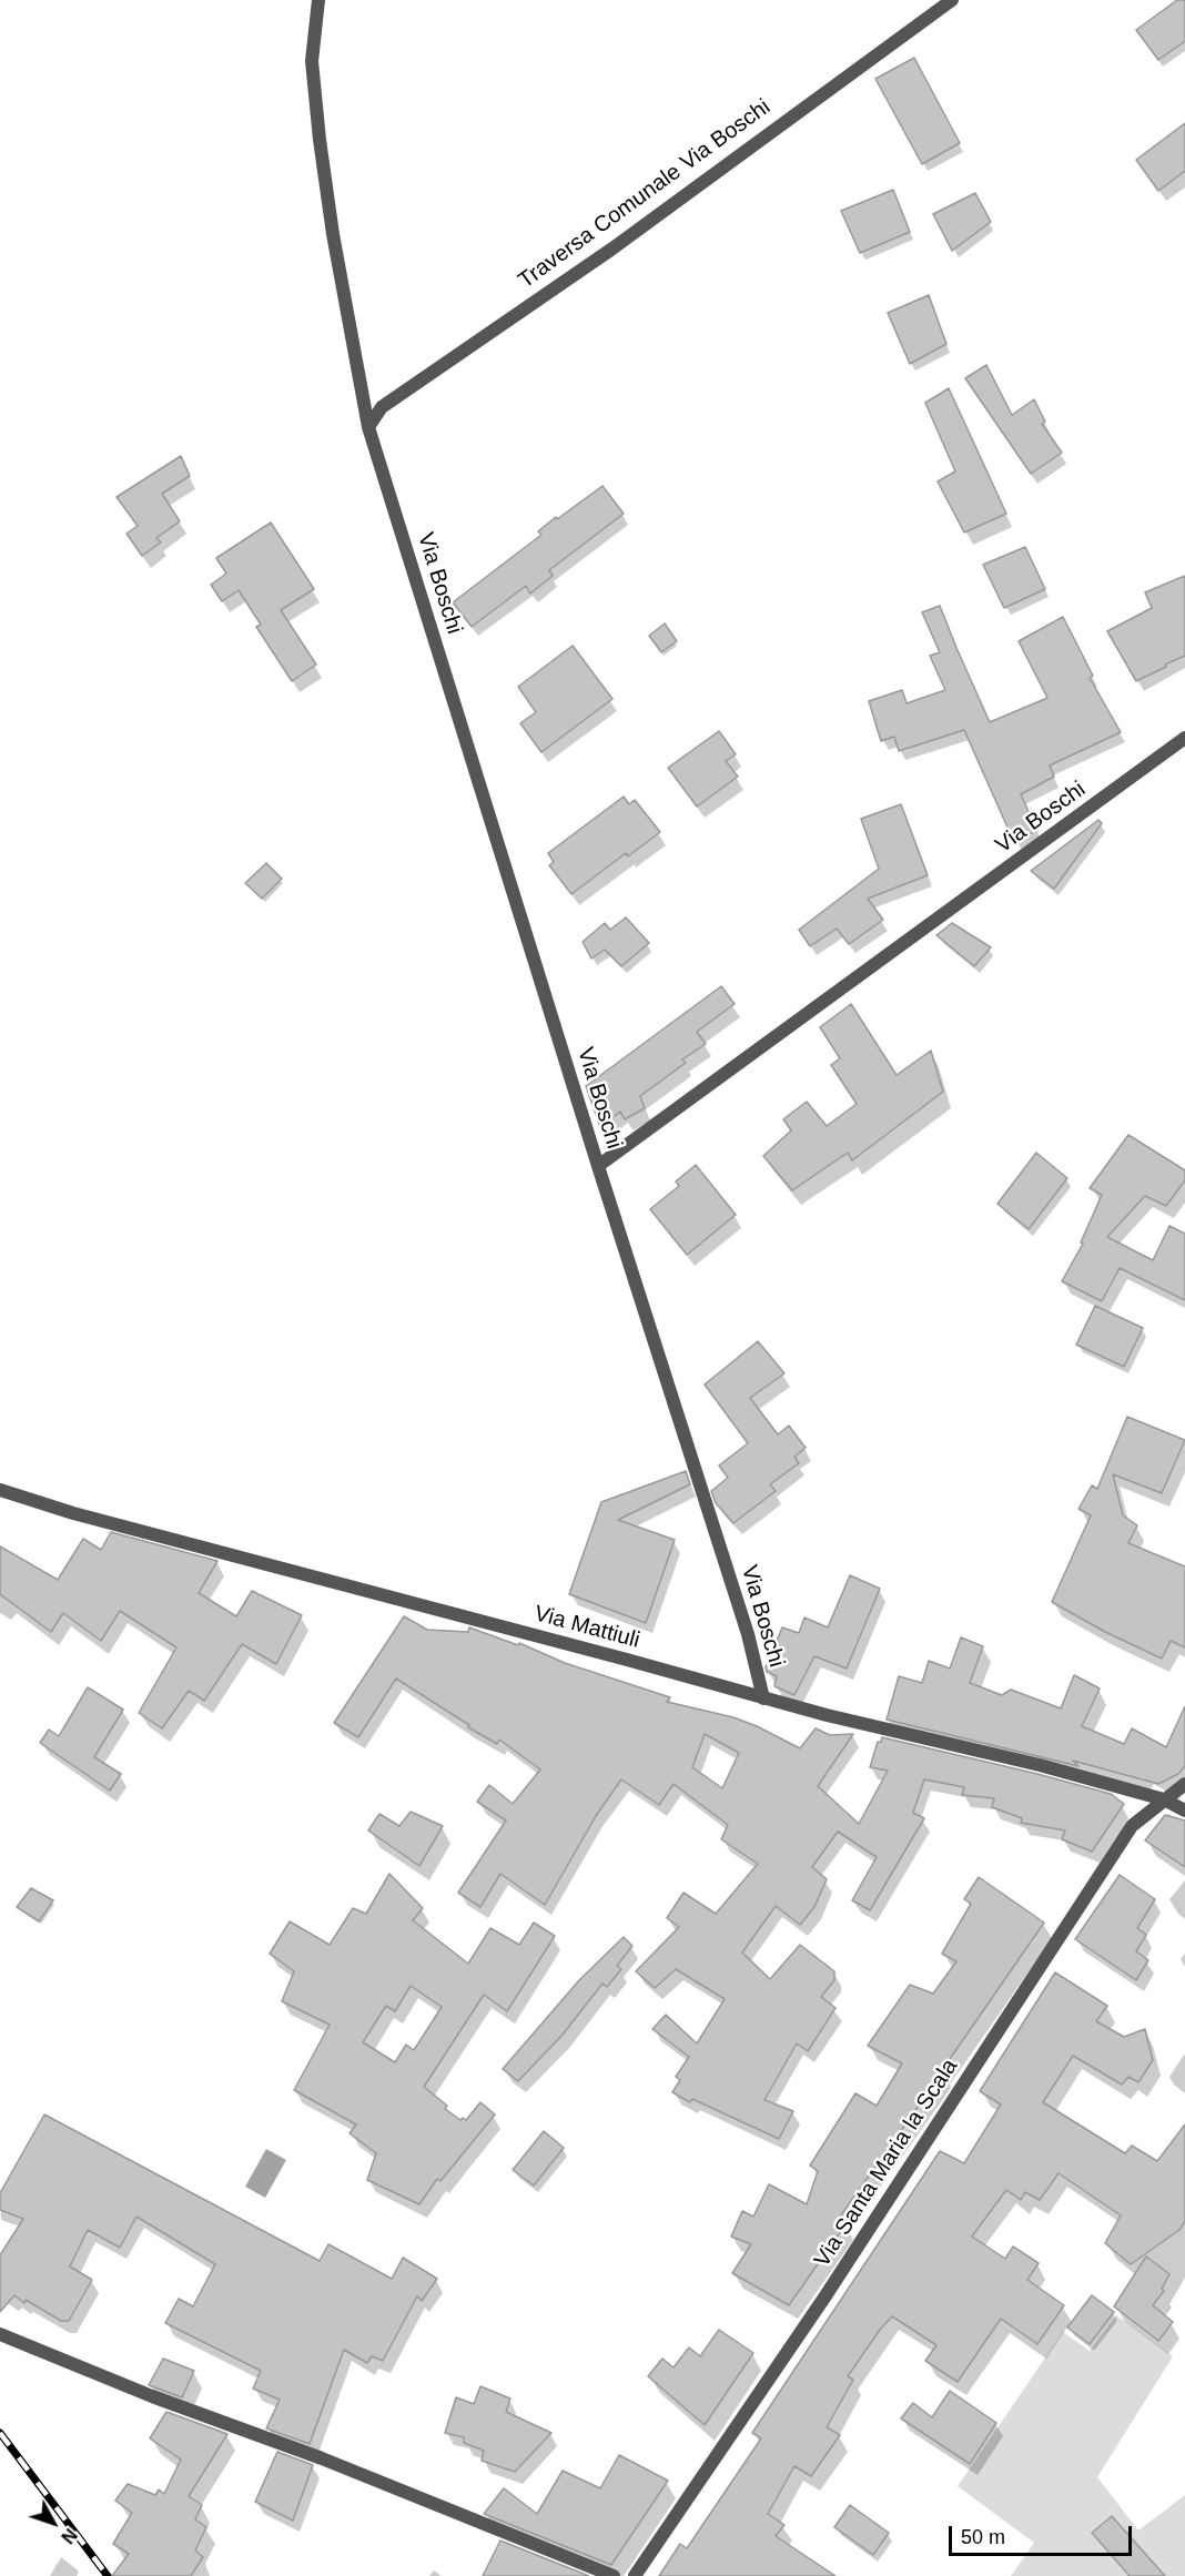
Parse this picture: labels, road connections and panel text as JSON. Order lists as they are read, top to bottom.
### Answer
{
  "streets": {
    "street": [
      "Traversa Comunale Via Boschi",
      "Via Boschi",
      "Via Mattiuli",
      "Via Santa Maria la Scala"
    ]
  },
  "crossings": [
    ["Traversa Comunale Via Boschi", "Via Boschi"],
    ["Via Boschi", "Via Mattiuli"],
    ["Via Mattiuli", "Via Santa Maria la Scala"]
  ],
  "scale_bar": "50 m",
  "north": "bottom right"
}
